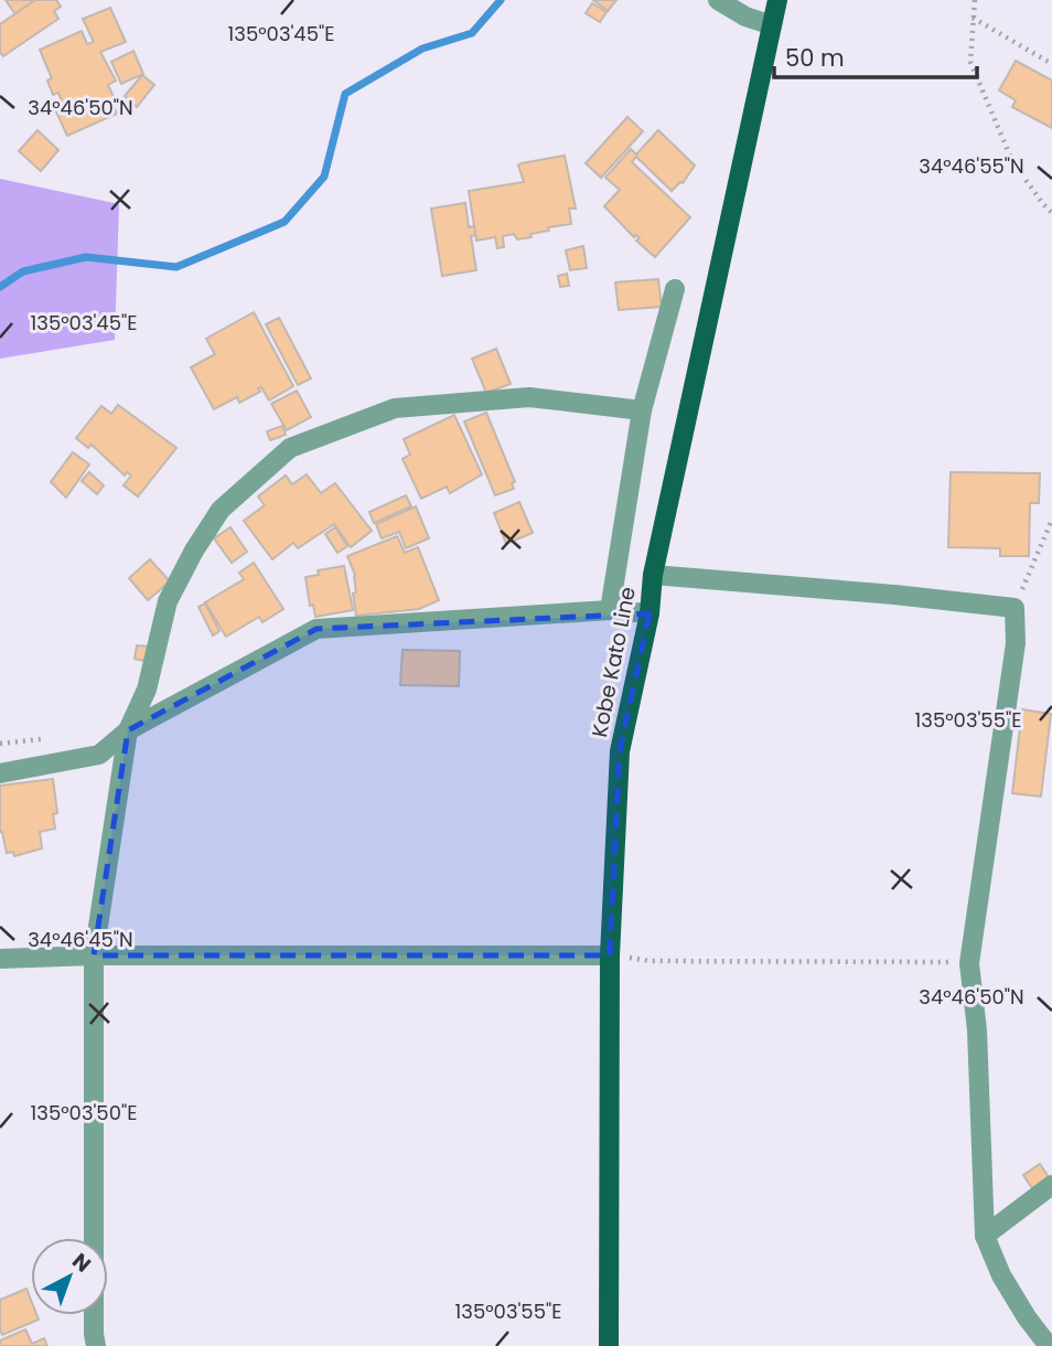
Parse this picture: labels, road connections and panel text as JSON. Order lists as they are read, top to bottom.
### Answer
{
  "streets": {
    "main road": ["Kobe Kato Line"]
  },
  "scale_bar": "50 m",
  "north": "top right",
  "coordinates": [
    "135°03'45\"E",
    "34°46'50\"N",
    "34°46'55\"N",
    "135°03'55\"E",
    "34°46'45\"N",
    "135°03'50\"E"
  ]
}
